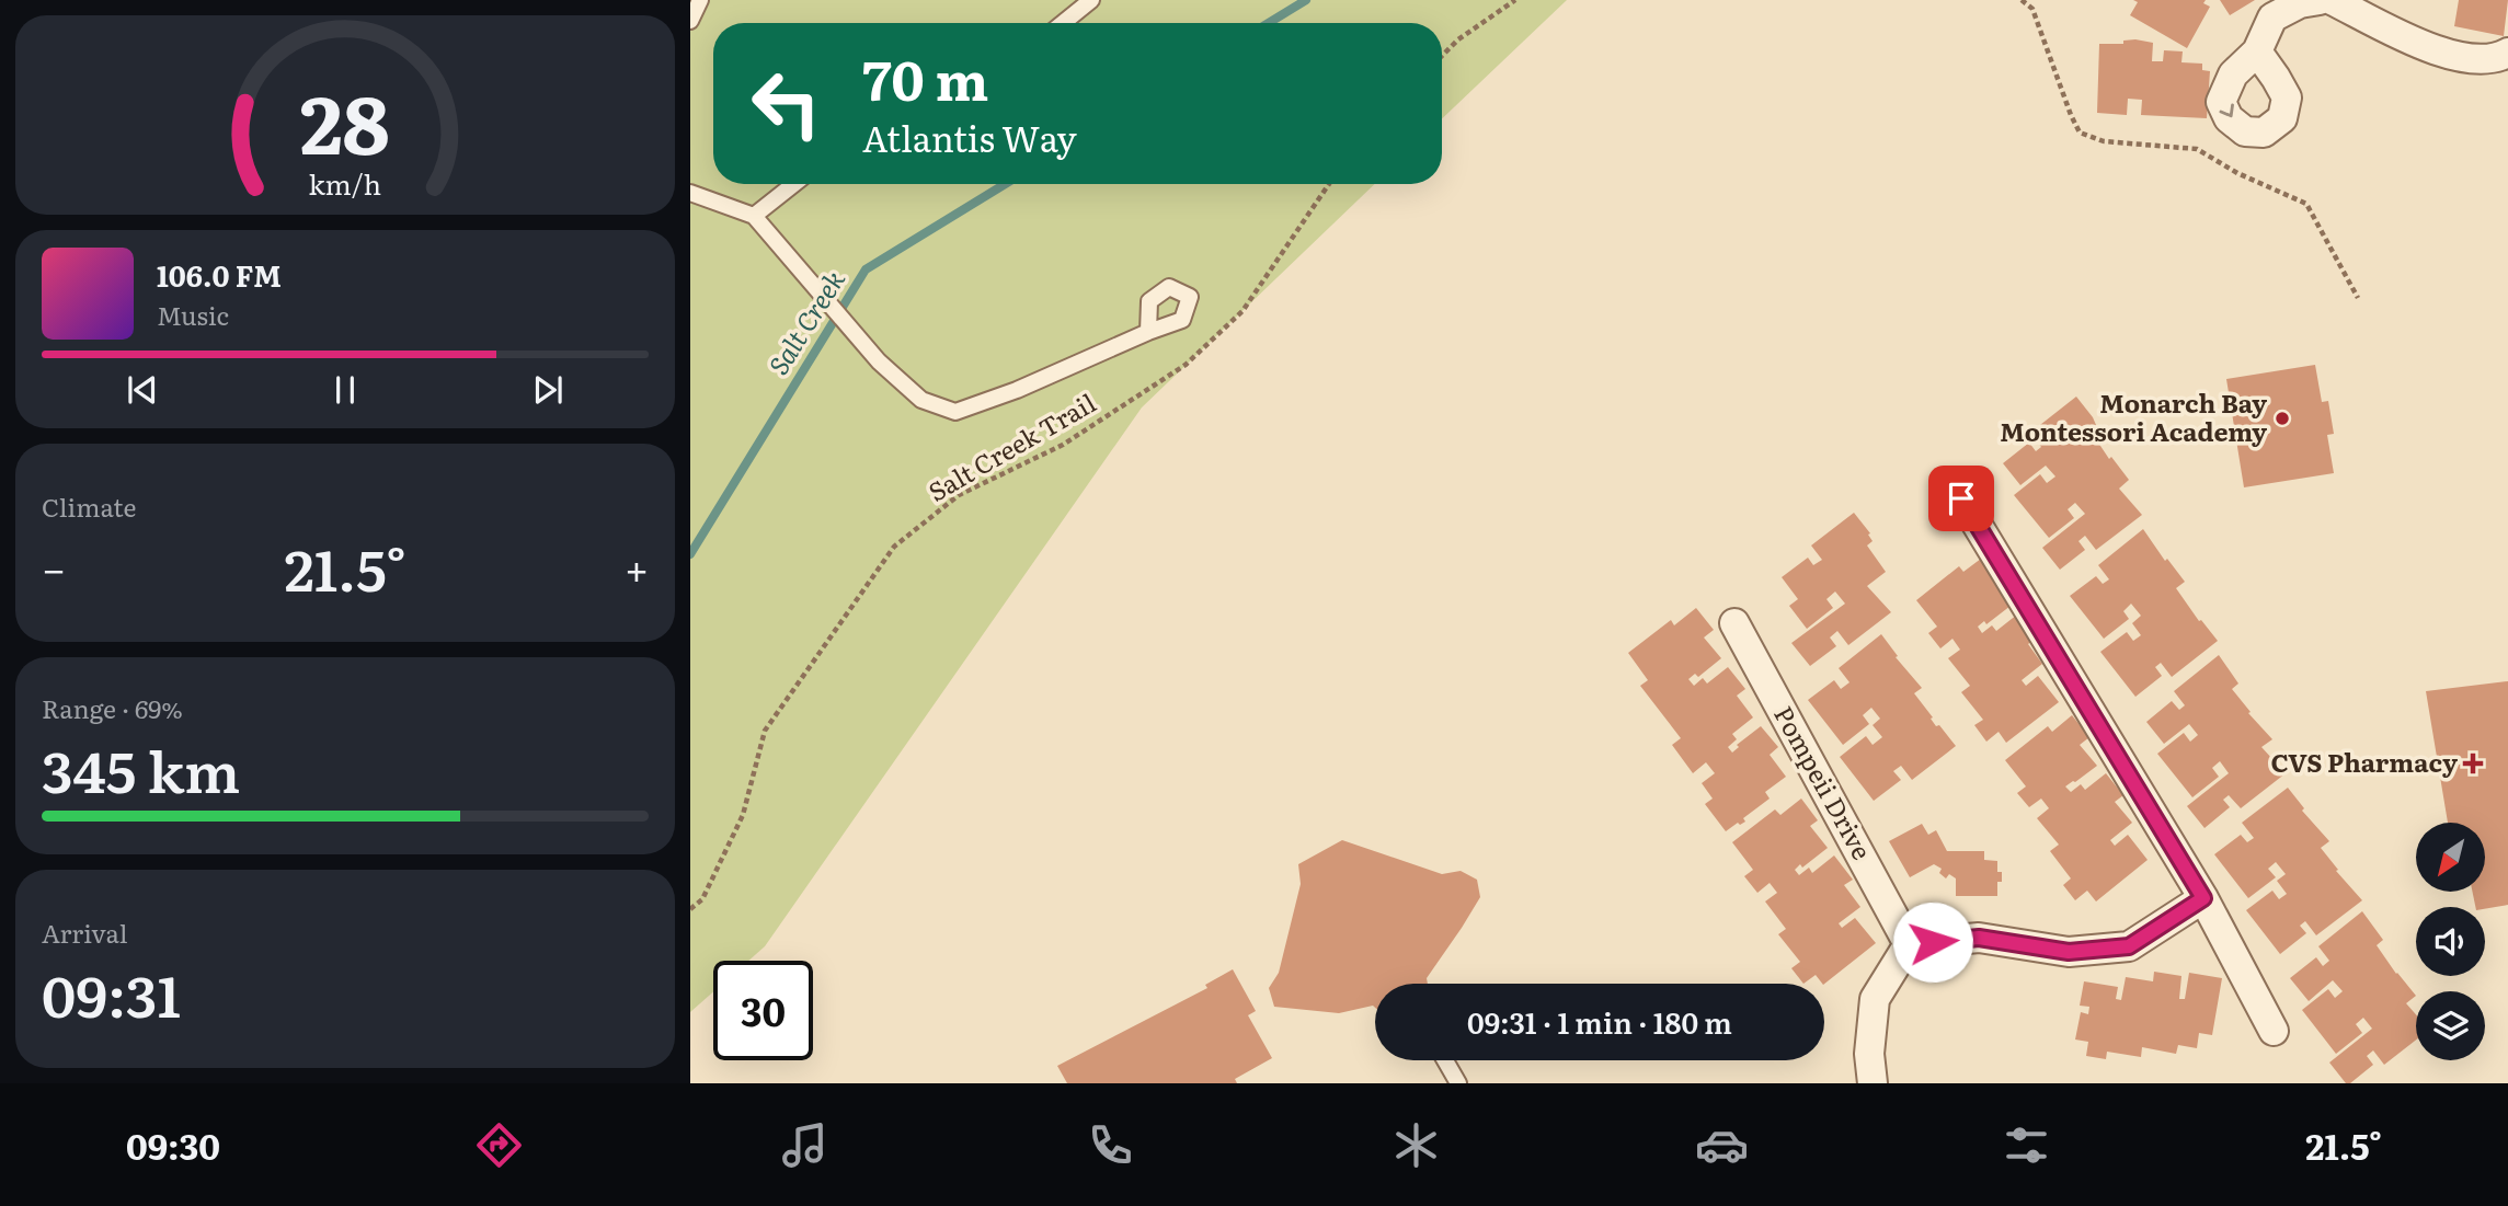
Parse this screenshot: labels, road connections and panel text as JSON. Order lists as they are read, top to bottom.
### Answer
{
  "streets": {
    "street": ["Pompeii Drive"],
    "path": ["Salt Creek Trail"]
  },
  "water": ["Salt Creek"],
  "places": {
    "other": ["Monarch Bay Montessori Academy"],
    "health": ["CVS Pharmacy"]
  },
  "north": "bottom left",
  "page": {
    "turn": ["70 m", "Atlantis Way"],
    "song": ["106.0 FM", "Music"],
    "tile": [
      "Climate",
      ["Range · 69%", "345 km"],
      ["Arrival", "09:31"]
    ],
    "heat": ["−", "21.5°", "+"],
    "limit": "30",
    "trip": "09:31 · 1 min · 180 m",
    "tabs": ["09:30", "21.5°"],
    "gauge": ["28", "km/h"]
  }
}
